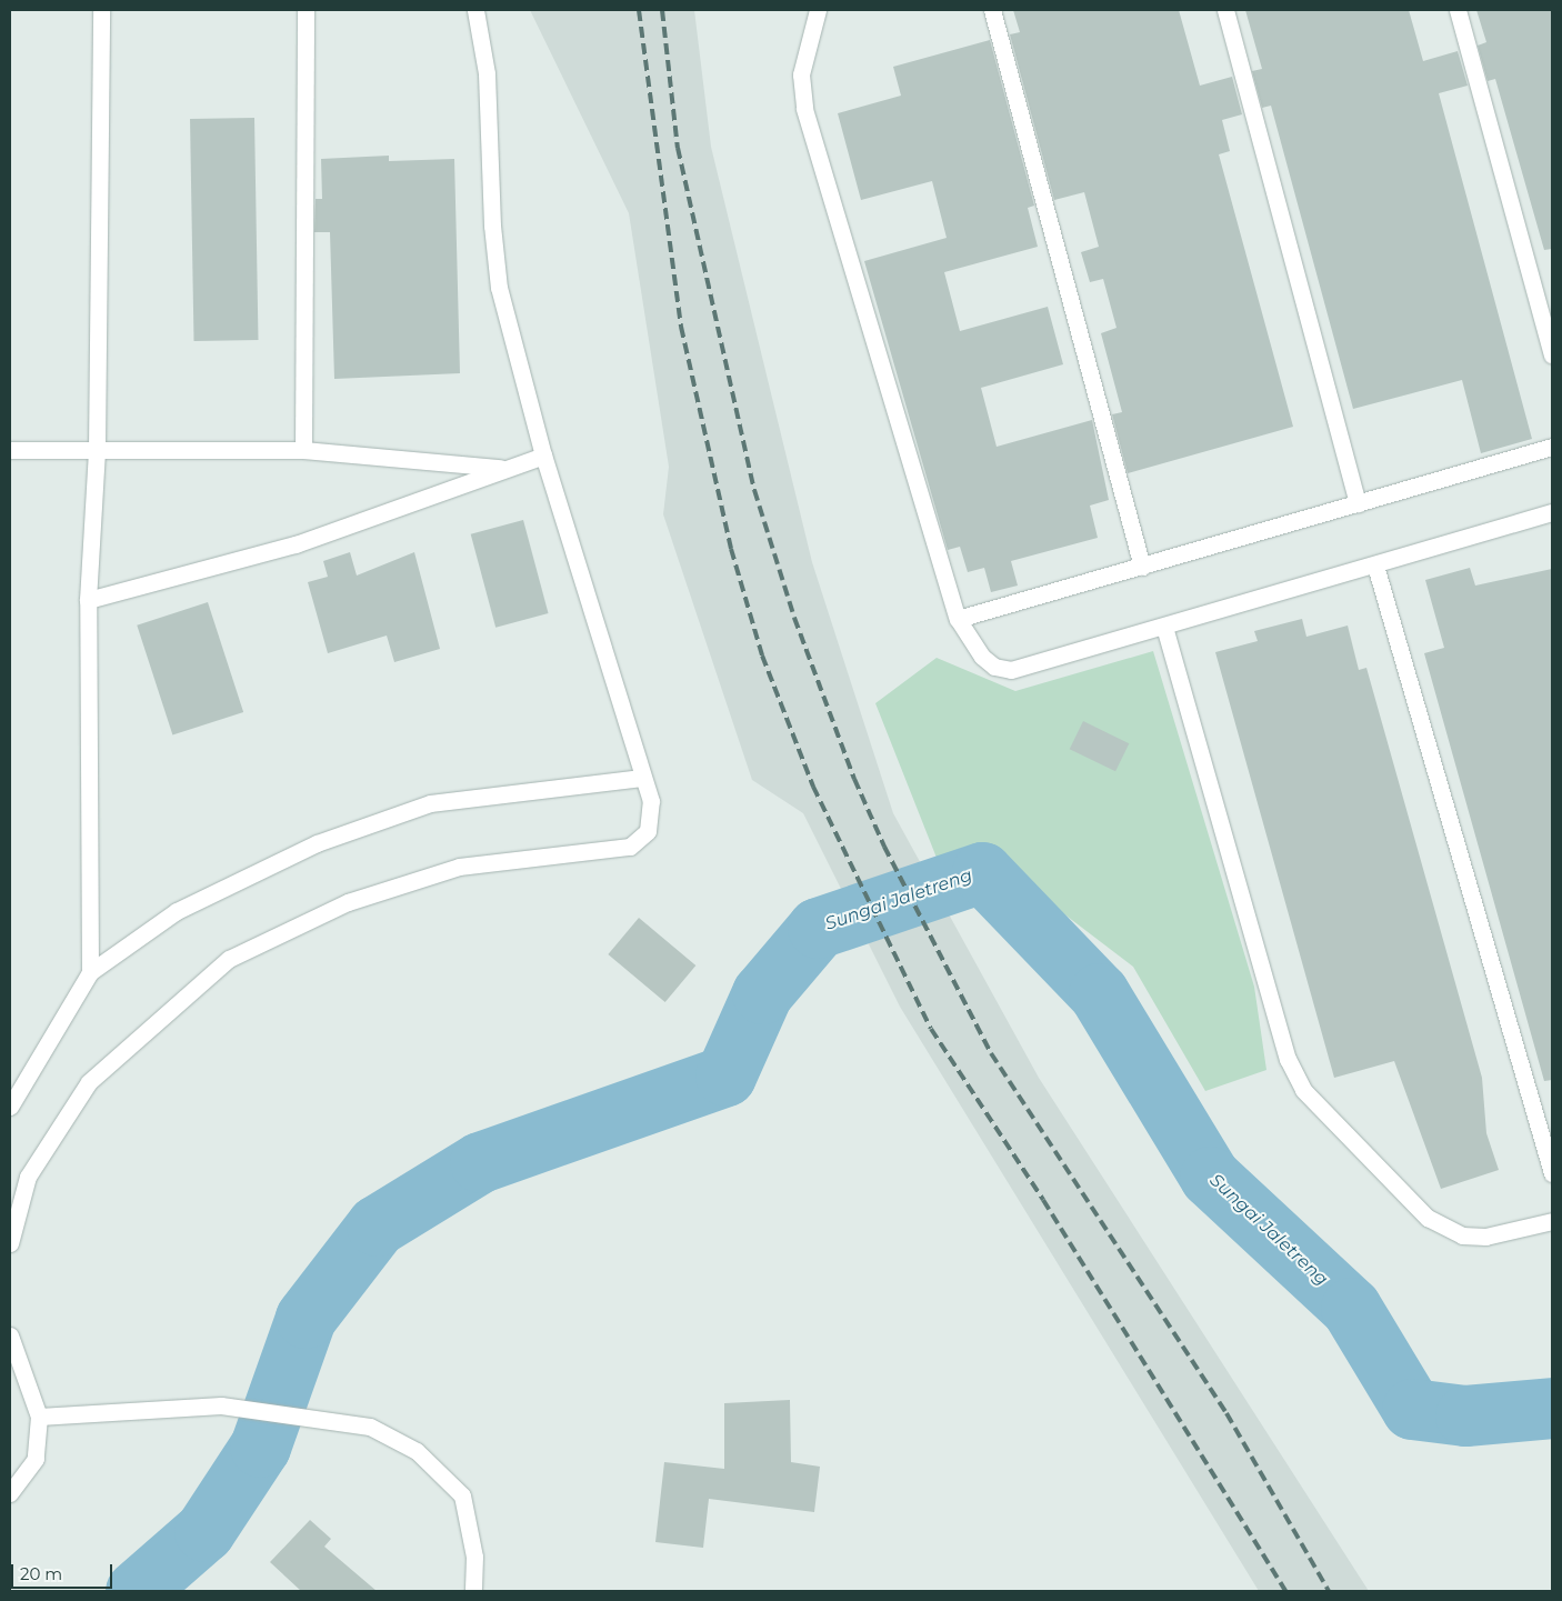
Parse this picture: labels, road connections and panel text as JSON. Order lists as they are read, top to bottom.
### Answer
{
  "water": ["Sungai Jaletreng"],
  "scale_bar": "20 m"
}
